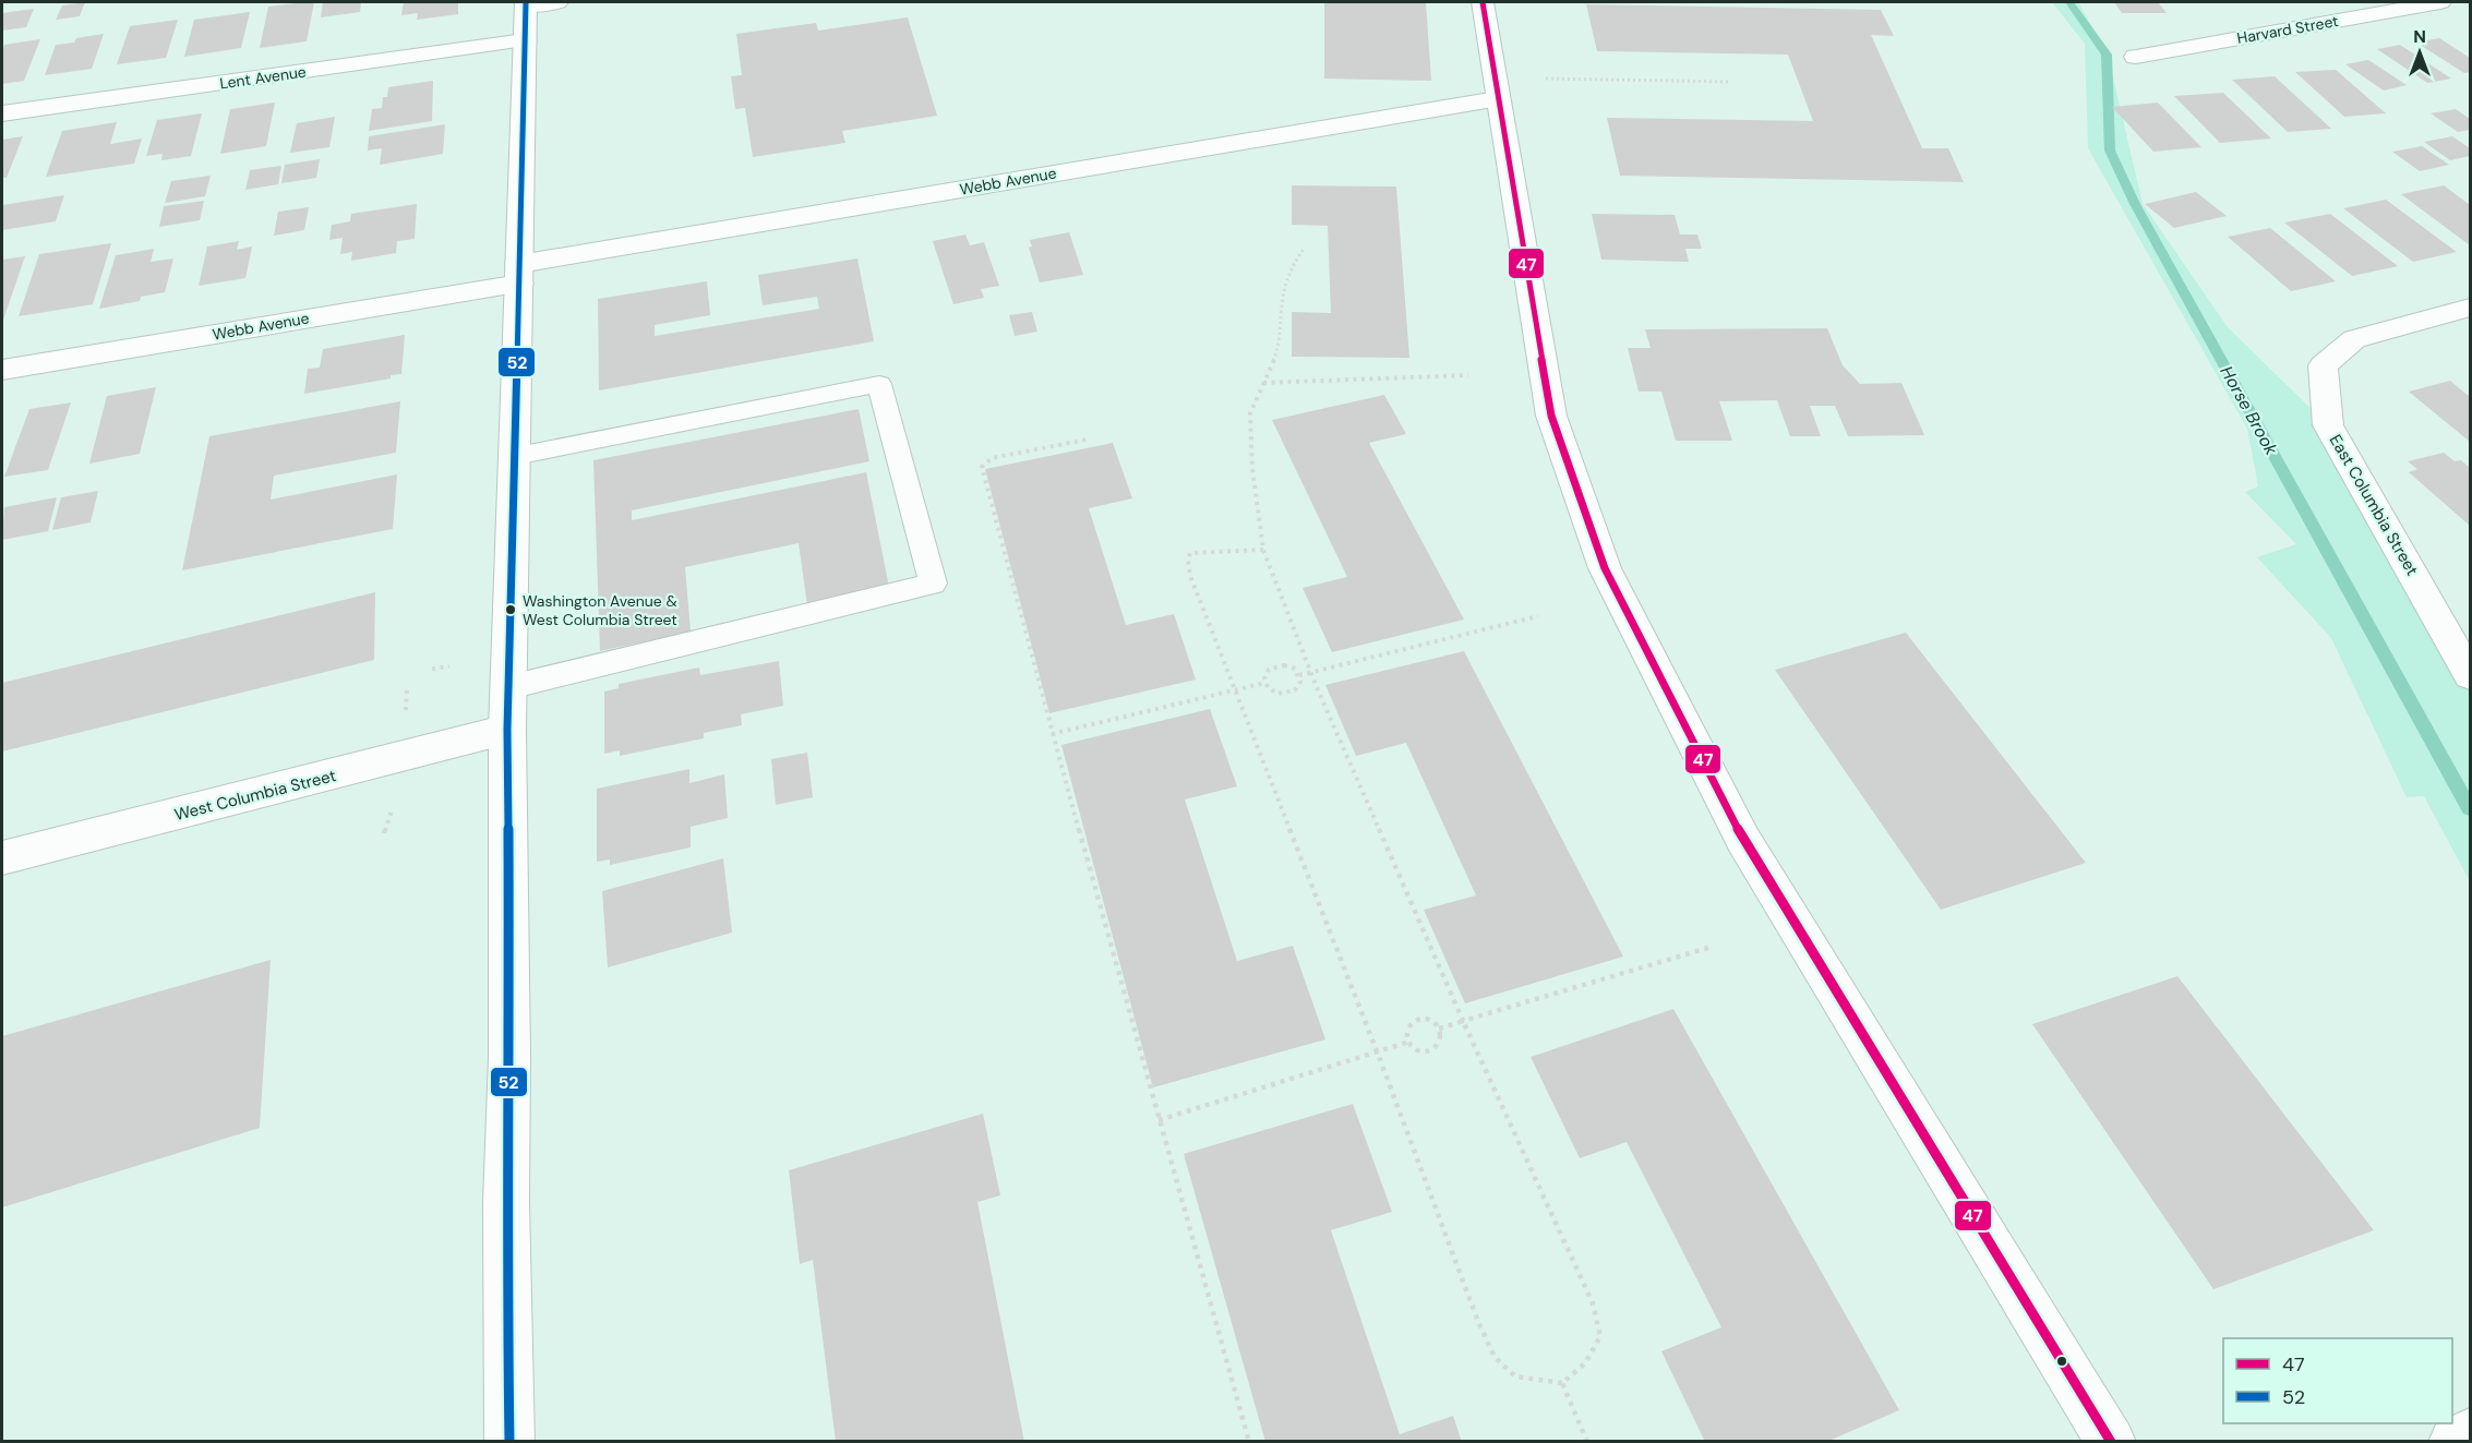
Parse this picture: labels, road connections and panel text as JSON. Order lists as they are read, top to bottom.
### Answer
{
  "streets": {
    "street": [
      "Harvard Street",
      "Lent Avenue",
      "Webb Avenue",
      "East Columbia Street",
      "West Columbia Street"
    ]
  },
  "water": ["Horse Brook"],
  "places": ["Washington Avenue & West Columbia Street"],
  "lines": ["transit line 47", "transit line 52"],
  "legend": ["47", "52"],
  "north": "top"
}
